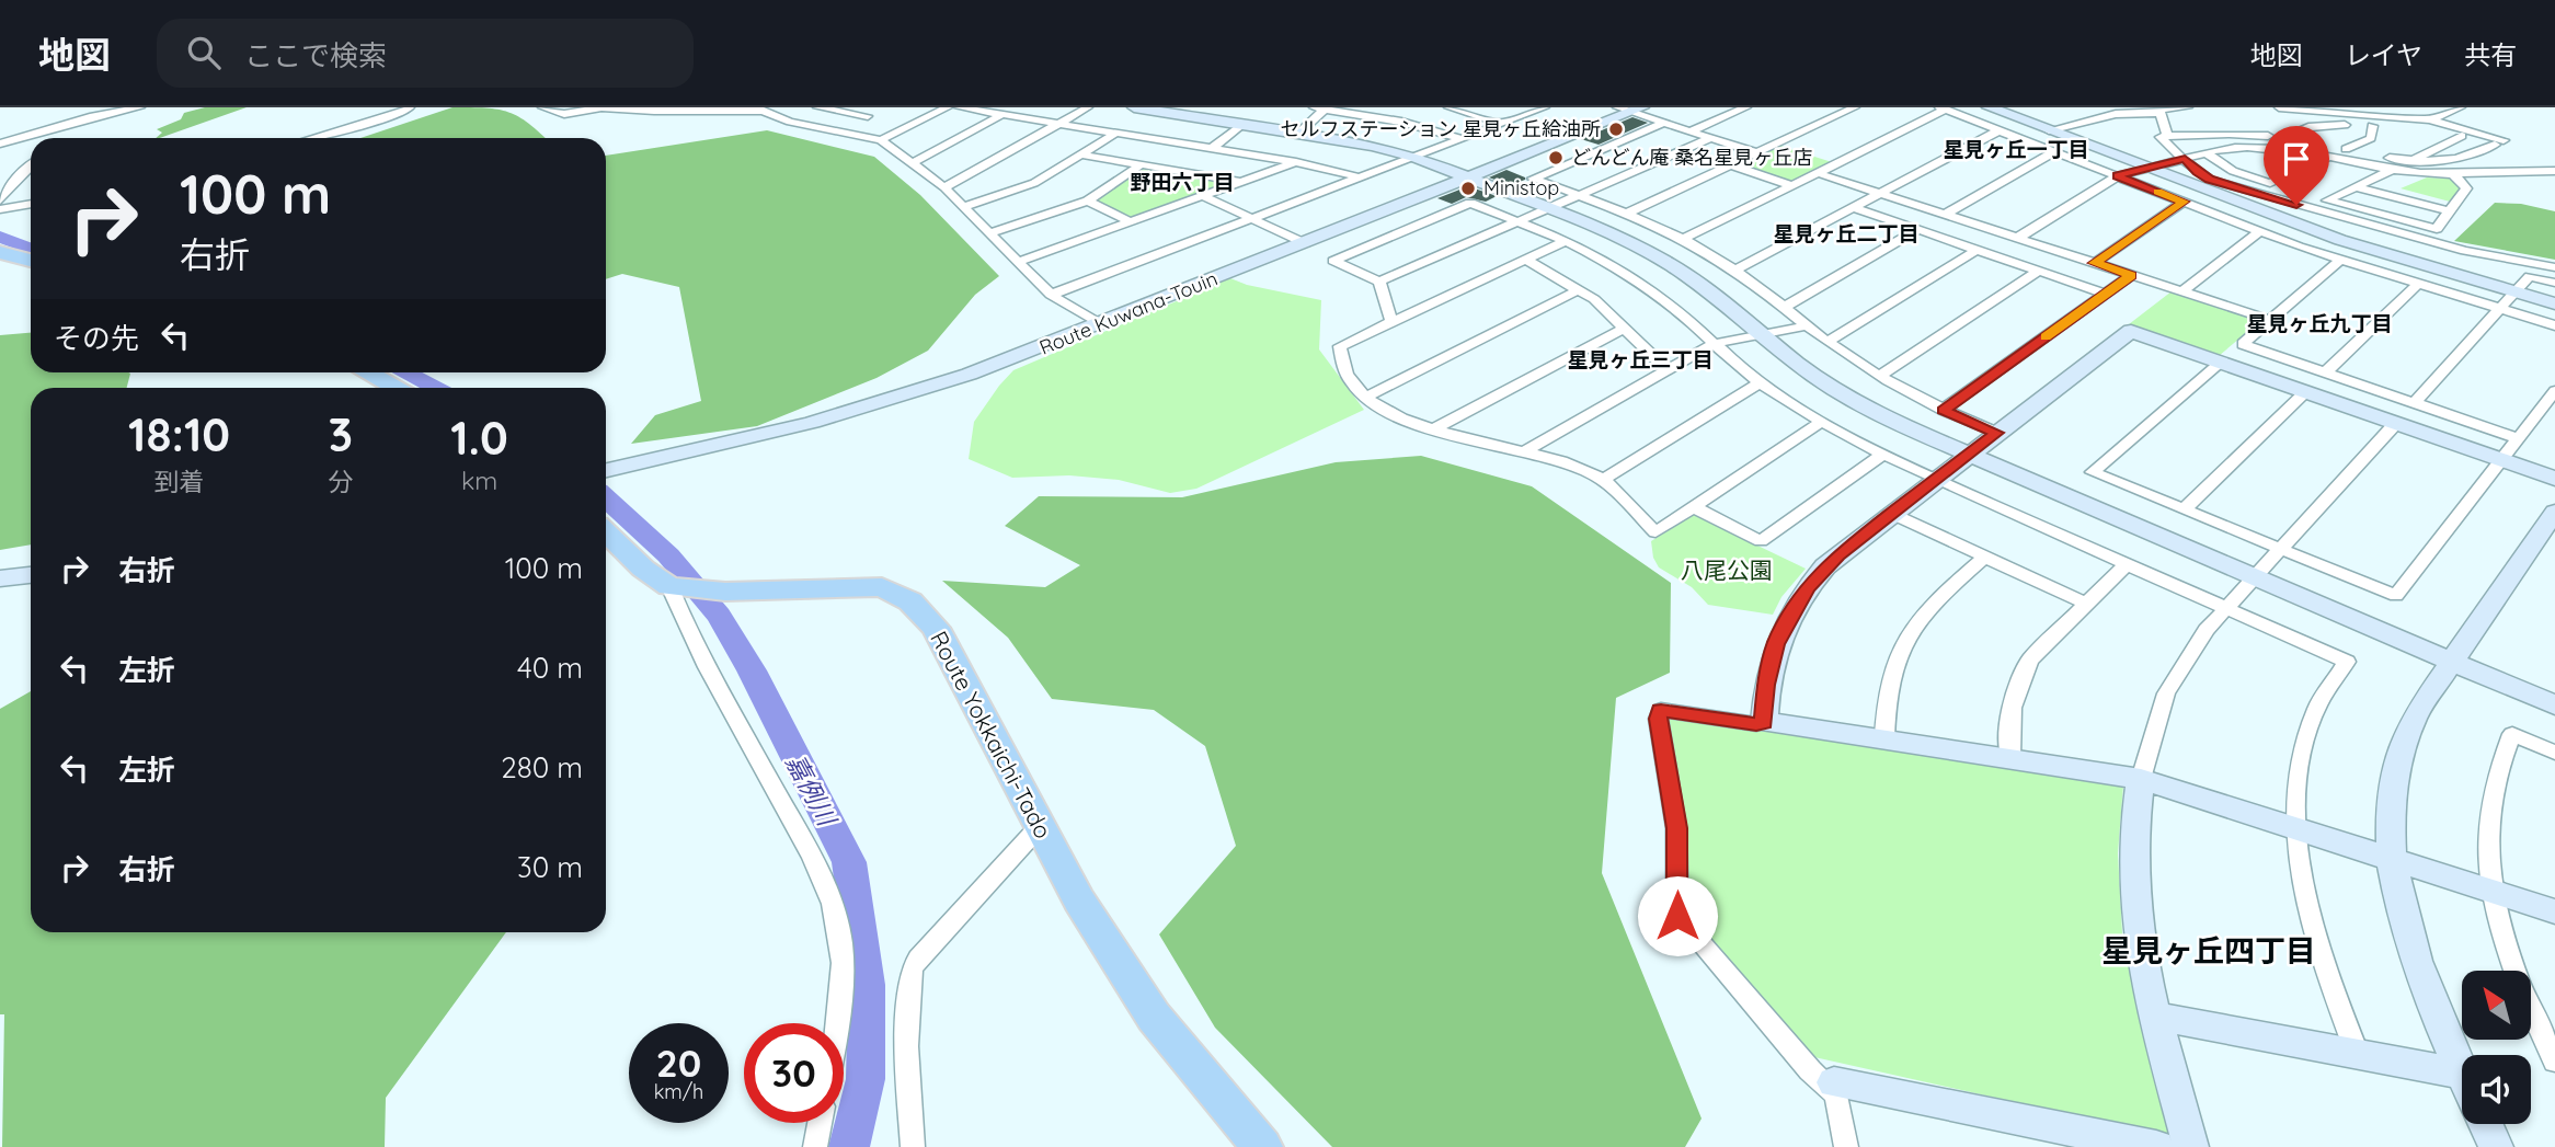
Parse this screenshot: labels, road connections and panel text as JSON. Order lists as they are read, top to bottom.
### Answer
{
  "streets": {
    "main road": ["Route Yokkaichi-Tado"],
    "street": ["Route Kuwana-Touin"]
  },
  "districts": [
    "星見ヶ丘一丁目",
    "野田六丁目",
    "星見ヶ丘二丁目",
    "星見ヶ丘九丁目",
    "星見ヶ丘三丁目",
    "星見ヶ丘四丁目"
  ],
  "water": ["嘉例川"],
  "parks": ["八尾公園"],
  "places": ["セルフステーション 星見ヶ丘給油所", "どんどん庵 桑名星見ヶ丘店", "Ministop"],
  "north": "top left",
  "page": {
    "header": "地図",
    "search": "ここで検索",
    "nav": ["地図", "レイヤ", "共有"],
    "turn": ["100 m", "右折"],
    "then": "その先",
    "eta": [
      "18:10",
      "到着",
      "3",
      "分",
      "1.0",
      "km"
    ],
    "list": [
      {
        "name": "右折",
        "value": "100 m"
      },
      {
        "name": "左折",
        "value": "40 m"
      },
      {
        "name": "左折",
        "value": "280 m"
      },
      {
        "name": "右折",
        "value": "30 m"
      }
    ],
    "speed": "20 km/h",
    "limit": "30"
  }
}
